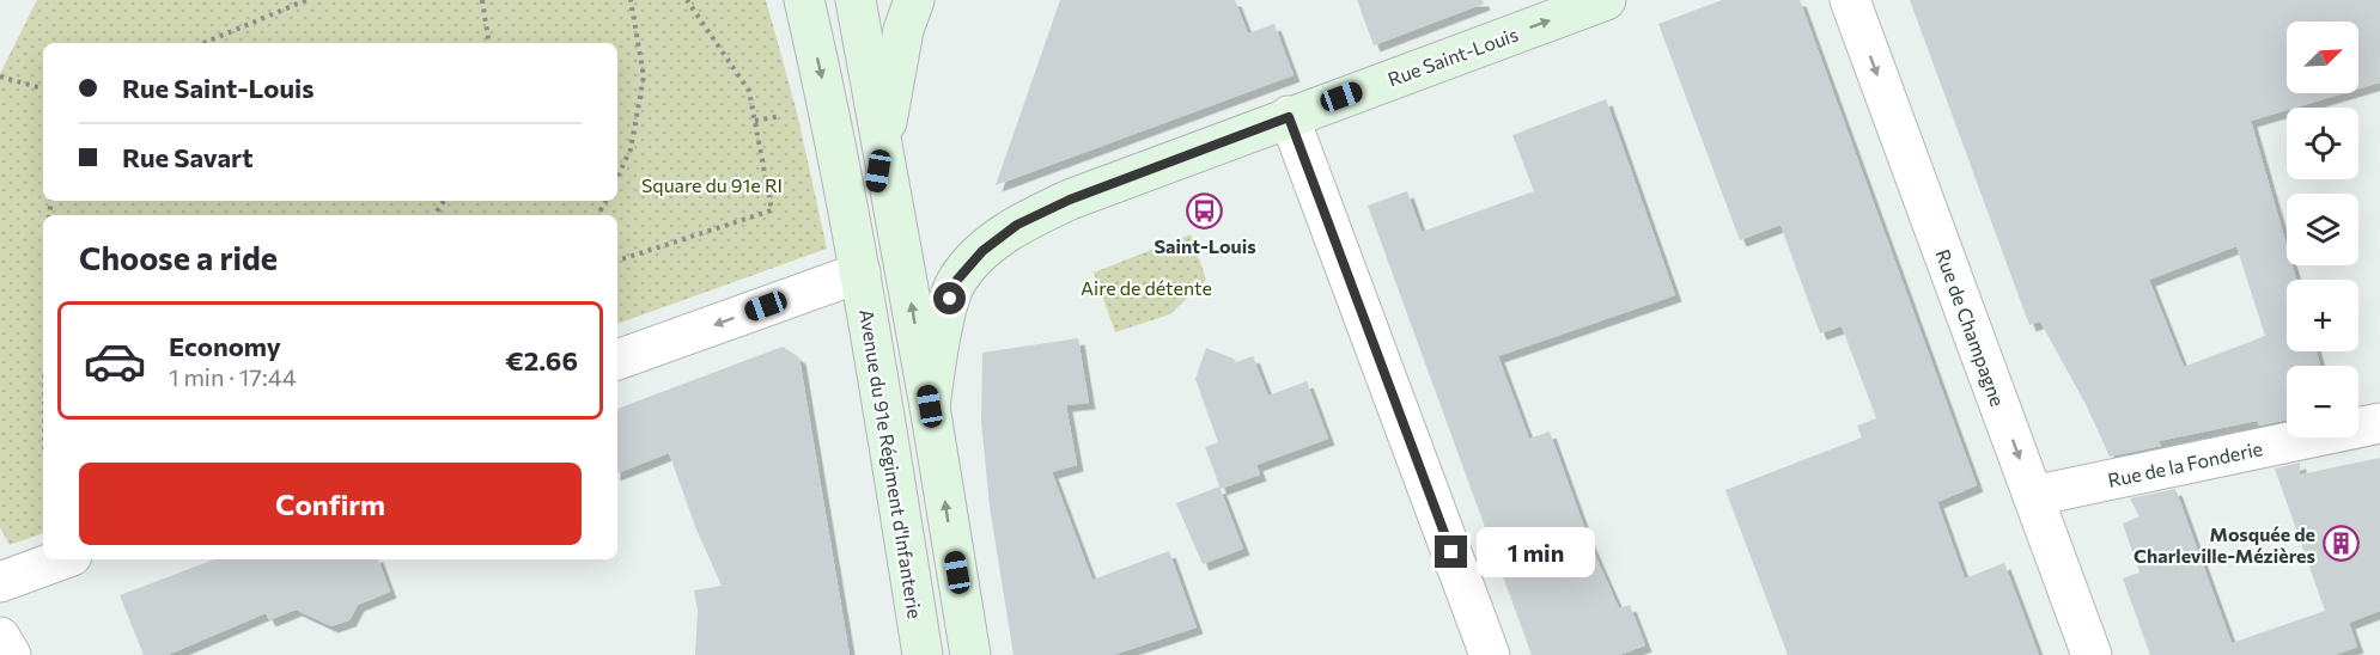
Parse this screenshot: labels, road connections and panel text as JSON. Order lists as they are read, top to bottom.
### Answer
{
  "streets": {
    "main road": ["Rue Saint-Louis", "Avenue du 91e Régiment d'Infanterie"],
    "street": ["Rue de Champagne", "Rue de la Fonderie"]
  },
  "crossings": [
    ["Rue Saint-Louis", "Avenue du 91e Régiment d'Infanterie"],
    ["Rue de Champagne", "Rue de la Fonderie"]
  ],
  "one_way": ["Rue Saint-Louis", "Rue de Champagne"],
  "parks": ["Square du 91e RI", "Aire de détente"],
  "places": {
    "bus stop": ["Saint-Louis"],
    "building": ["Mosquée de Charleville-Mézières"]
  },
  "north": "top right",
  "page": {
    "map_buttons": ["+", "−"],
    "banner": ["Rue Saint-Louis", "Rue Savart"],
    "heading": "Choose a ride",
    "list": [
      {
        "name": "Economy",
        "note": "1 min · 17:44",
        "value": "€2.66"
      }
    ],
    "buttons": "Confirm",
    "bubble": "1 min"
  }
}
